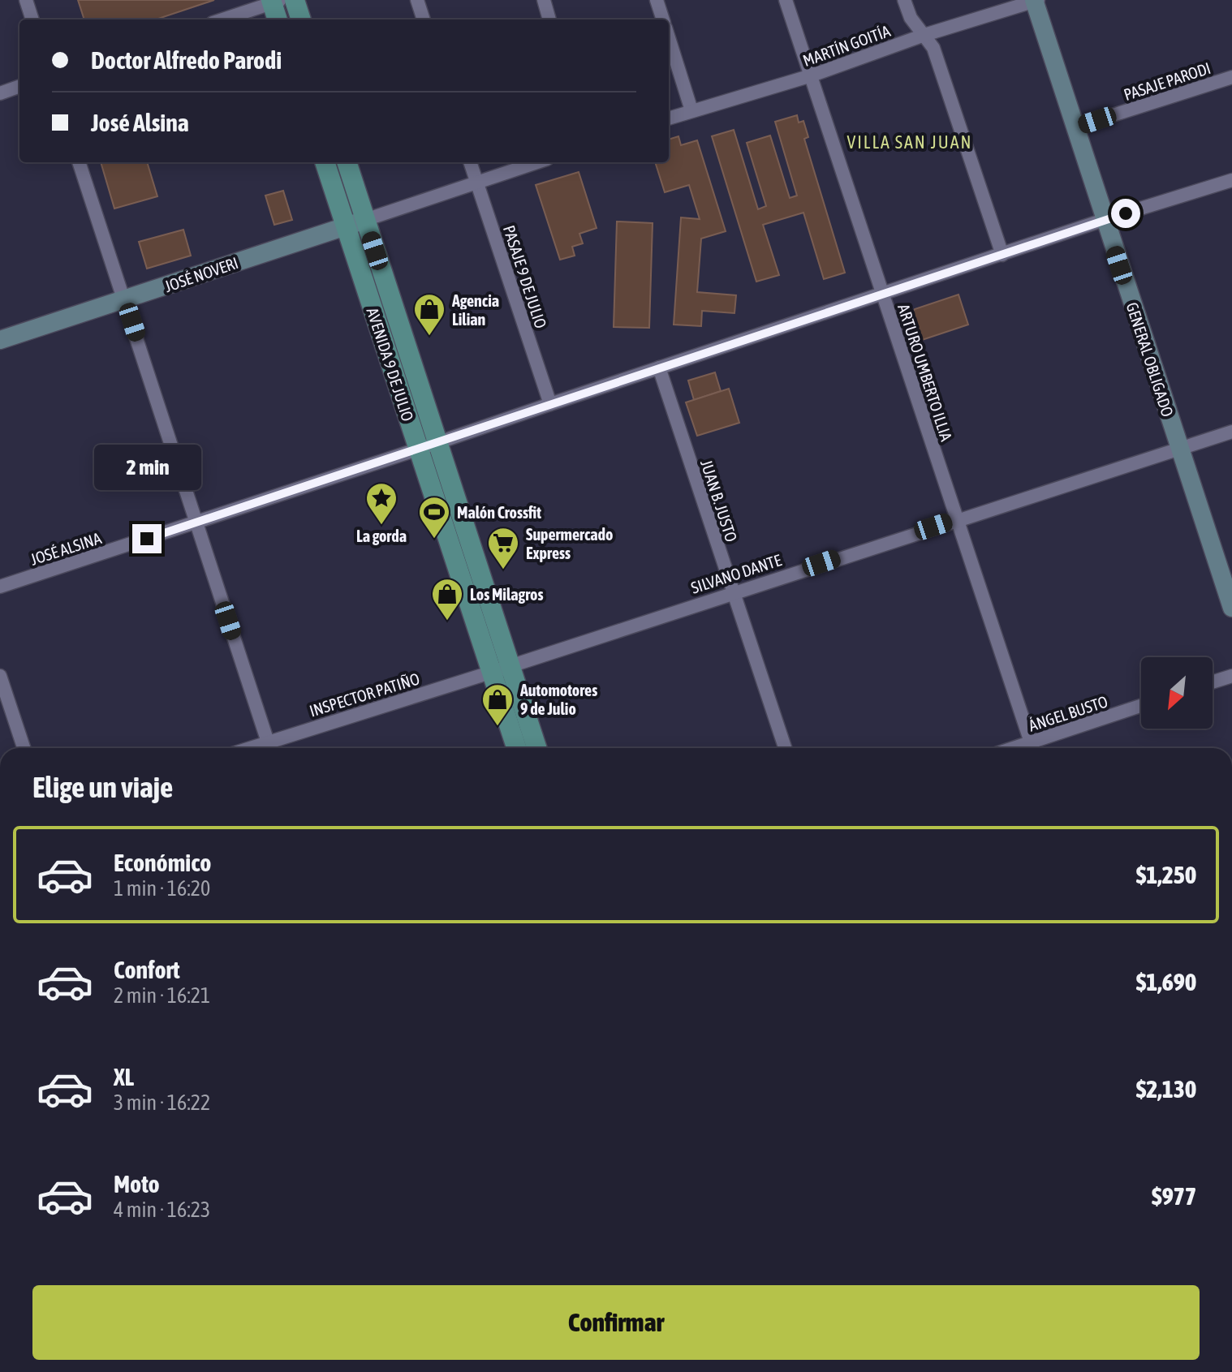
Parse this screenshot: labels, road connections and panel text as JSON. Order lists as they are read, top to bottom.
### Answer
{
  "streets": {
    "main road": ["AVENIDA 9 DE JULIO"],
    "street": [
      "MARTÍN GOITÍA",
      "PASAJE PARODI",
      "JOSÉ NOVERI",
      "PASAJE 9 DE JULIO",
      "GENERAL OBLIGADO",
      "ARTURO UMBERTO ILLIA",
      "JUAN B. JUSTO",
      "JOSÉ ALSINA",
      "SILVANO DANTE",
      "INSPECTOR PATIÑO",
      "ÁNGEL BUSTO"
    ]
  },
  "crossings": [
    ["MARTÍN GOITÍA", "GENERAL OBLIGADO"],
    ["MARTÍN GOITÍA", "ARTURO UMBERTO ILLIA"],
    ["PASAJE PARODI", "GENERAL OBLIGADO"],
    ["JOSÉ NOVERI", "AVENIDA 9 DE JULIO"],
    ["PASAJE 9 DE JULIO", "JOSÉ ALSINA"],
    ["GENERAL OBLIGADO", "JOSÉ ALSINA"],
    ["GENERAL OBLIGADO", "SILVANO DANTE"],
    ["AVENIDA 9 DE JULIO", "JOSÉ ALSINA"],
    ["AVENIDA 9 DE JULIO", "SILVANO DANTE"],
    ["AVENIDA 9 DE JULIO", "INSPECTOR PATIÑO"],
    ["ARTURO UMBERTO ILLIA", "JOSÉ ALSINA"],
    ["ARTURO UMBERTO ILLIA", "SILVANO DANTE"],
    ["ARTURO UMBERTO ILLIA", "ÁNGEL BUSTO"],
    ["JUAN B. JUSTO", "JOSÉ ALSINA"],
    ["JUAN B. JUSTO", "SILVANO DANTE"],
    ["SILVANO DANTE", "INSPECTOR PATIÑO"]
  ],
  "districts": ["VILLA SAN JUAN"],
  "places": {
    "shop": ["Agencia Lilian", "Los Milagros", "Automotores 9 de Julio"],
    "place": ["La gorda"],
    "sports": ["Malón Crossfit"],
    "supermarket": ["Supermercado Express"]
  },
  "north": "bottom left",
  "page": {
    "banner": ["Doctor Alfredo Parodi", "José Alsina"],
    "bubble": "2 min",
    "heading": "Elige un viaje",
    "list": [
      {
        "name": "Económico",
        "note": "1 min · 16:20",
        "value": "$1,250"
      },
      {
        "name": "Confort",
        "note": "2 min · 16:21",
        "value": "$1,690"
      },
      {
        "name": "XL",
        "note": "3 min · 16:22",
        "value": "$2,130"
      },
      {
        "name": "Moto",
        "note": "4 min · 16:23",
        "value": "$977"
      }
    ],
    "buttons": "Confirmar"
  }
}
